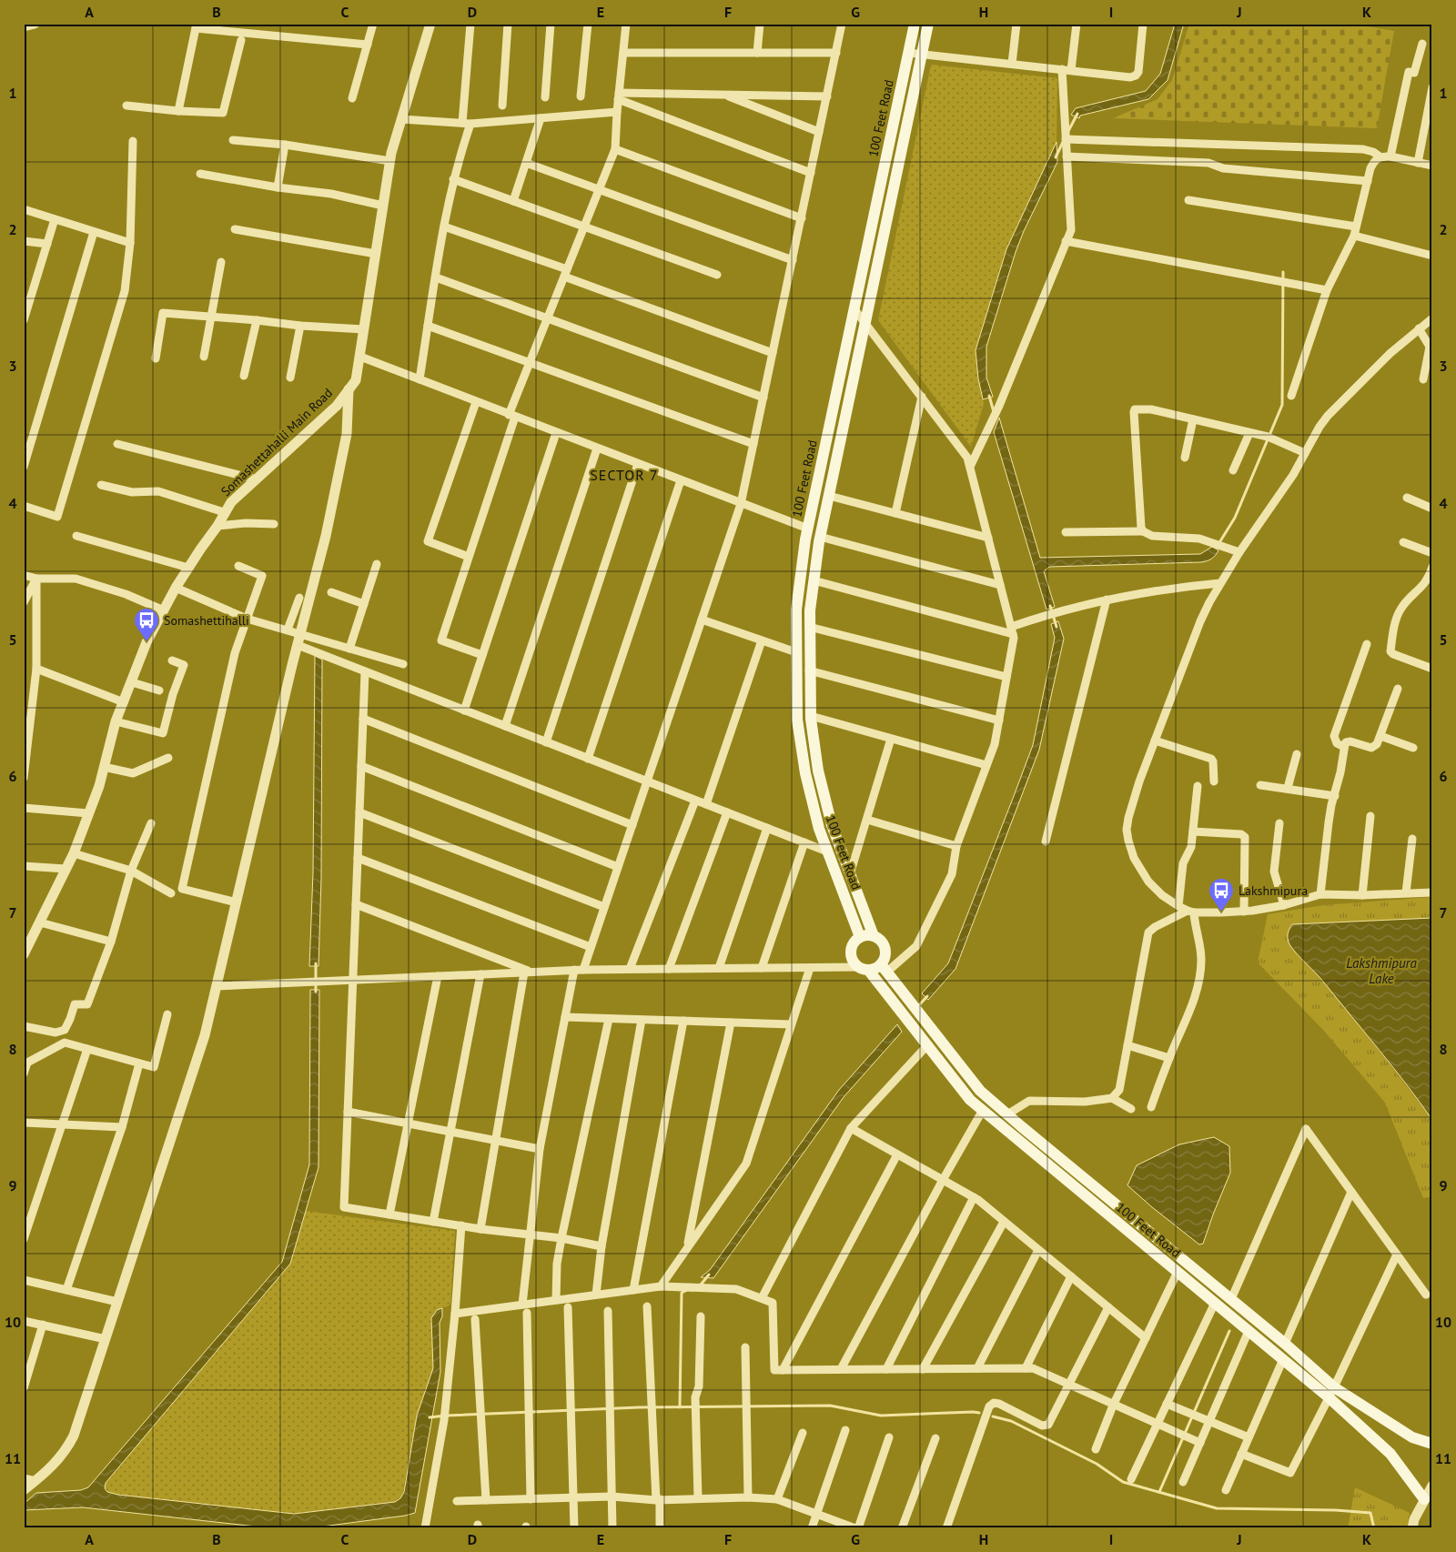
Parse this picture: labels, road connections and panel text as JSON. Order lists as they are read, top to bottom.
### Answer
{
  "streets": {
    "main road": ["100 Feet Road"],
    "street": ["Somashettahalli Main Road"]
  },
  "districts": ["SECTOR 7"],
  "water": ["Lakshmipura Lake"],
  "places": {
    "bus stop": ["Somashettihalli", "Lakshmipura"]
  },
  "grid": {
    "columns": [
      "A",
      "B",
      "C",
      "D",
      "E",
      "F",
      "G",
      "H",
      "I",
      "J",
      "K"
    ],
    "rows": [
      "1",
      "2",
      "3",
      "4",
      "5",
      "6",
      "7",
      "8",
      "9",
      "10",
      "11"
    ]
  }
}
